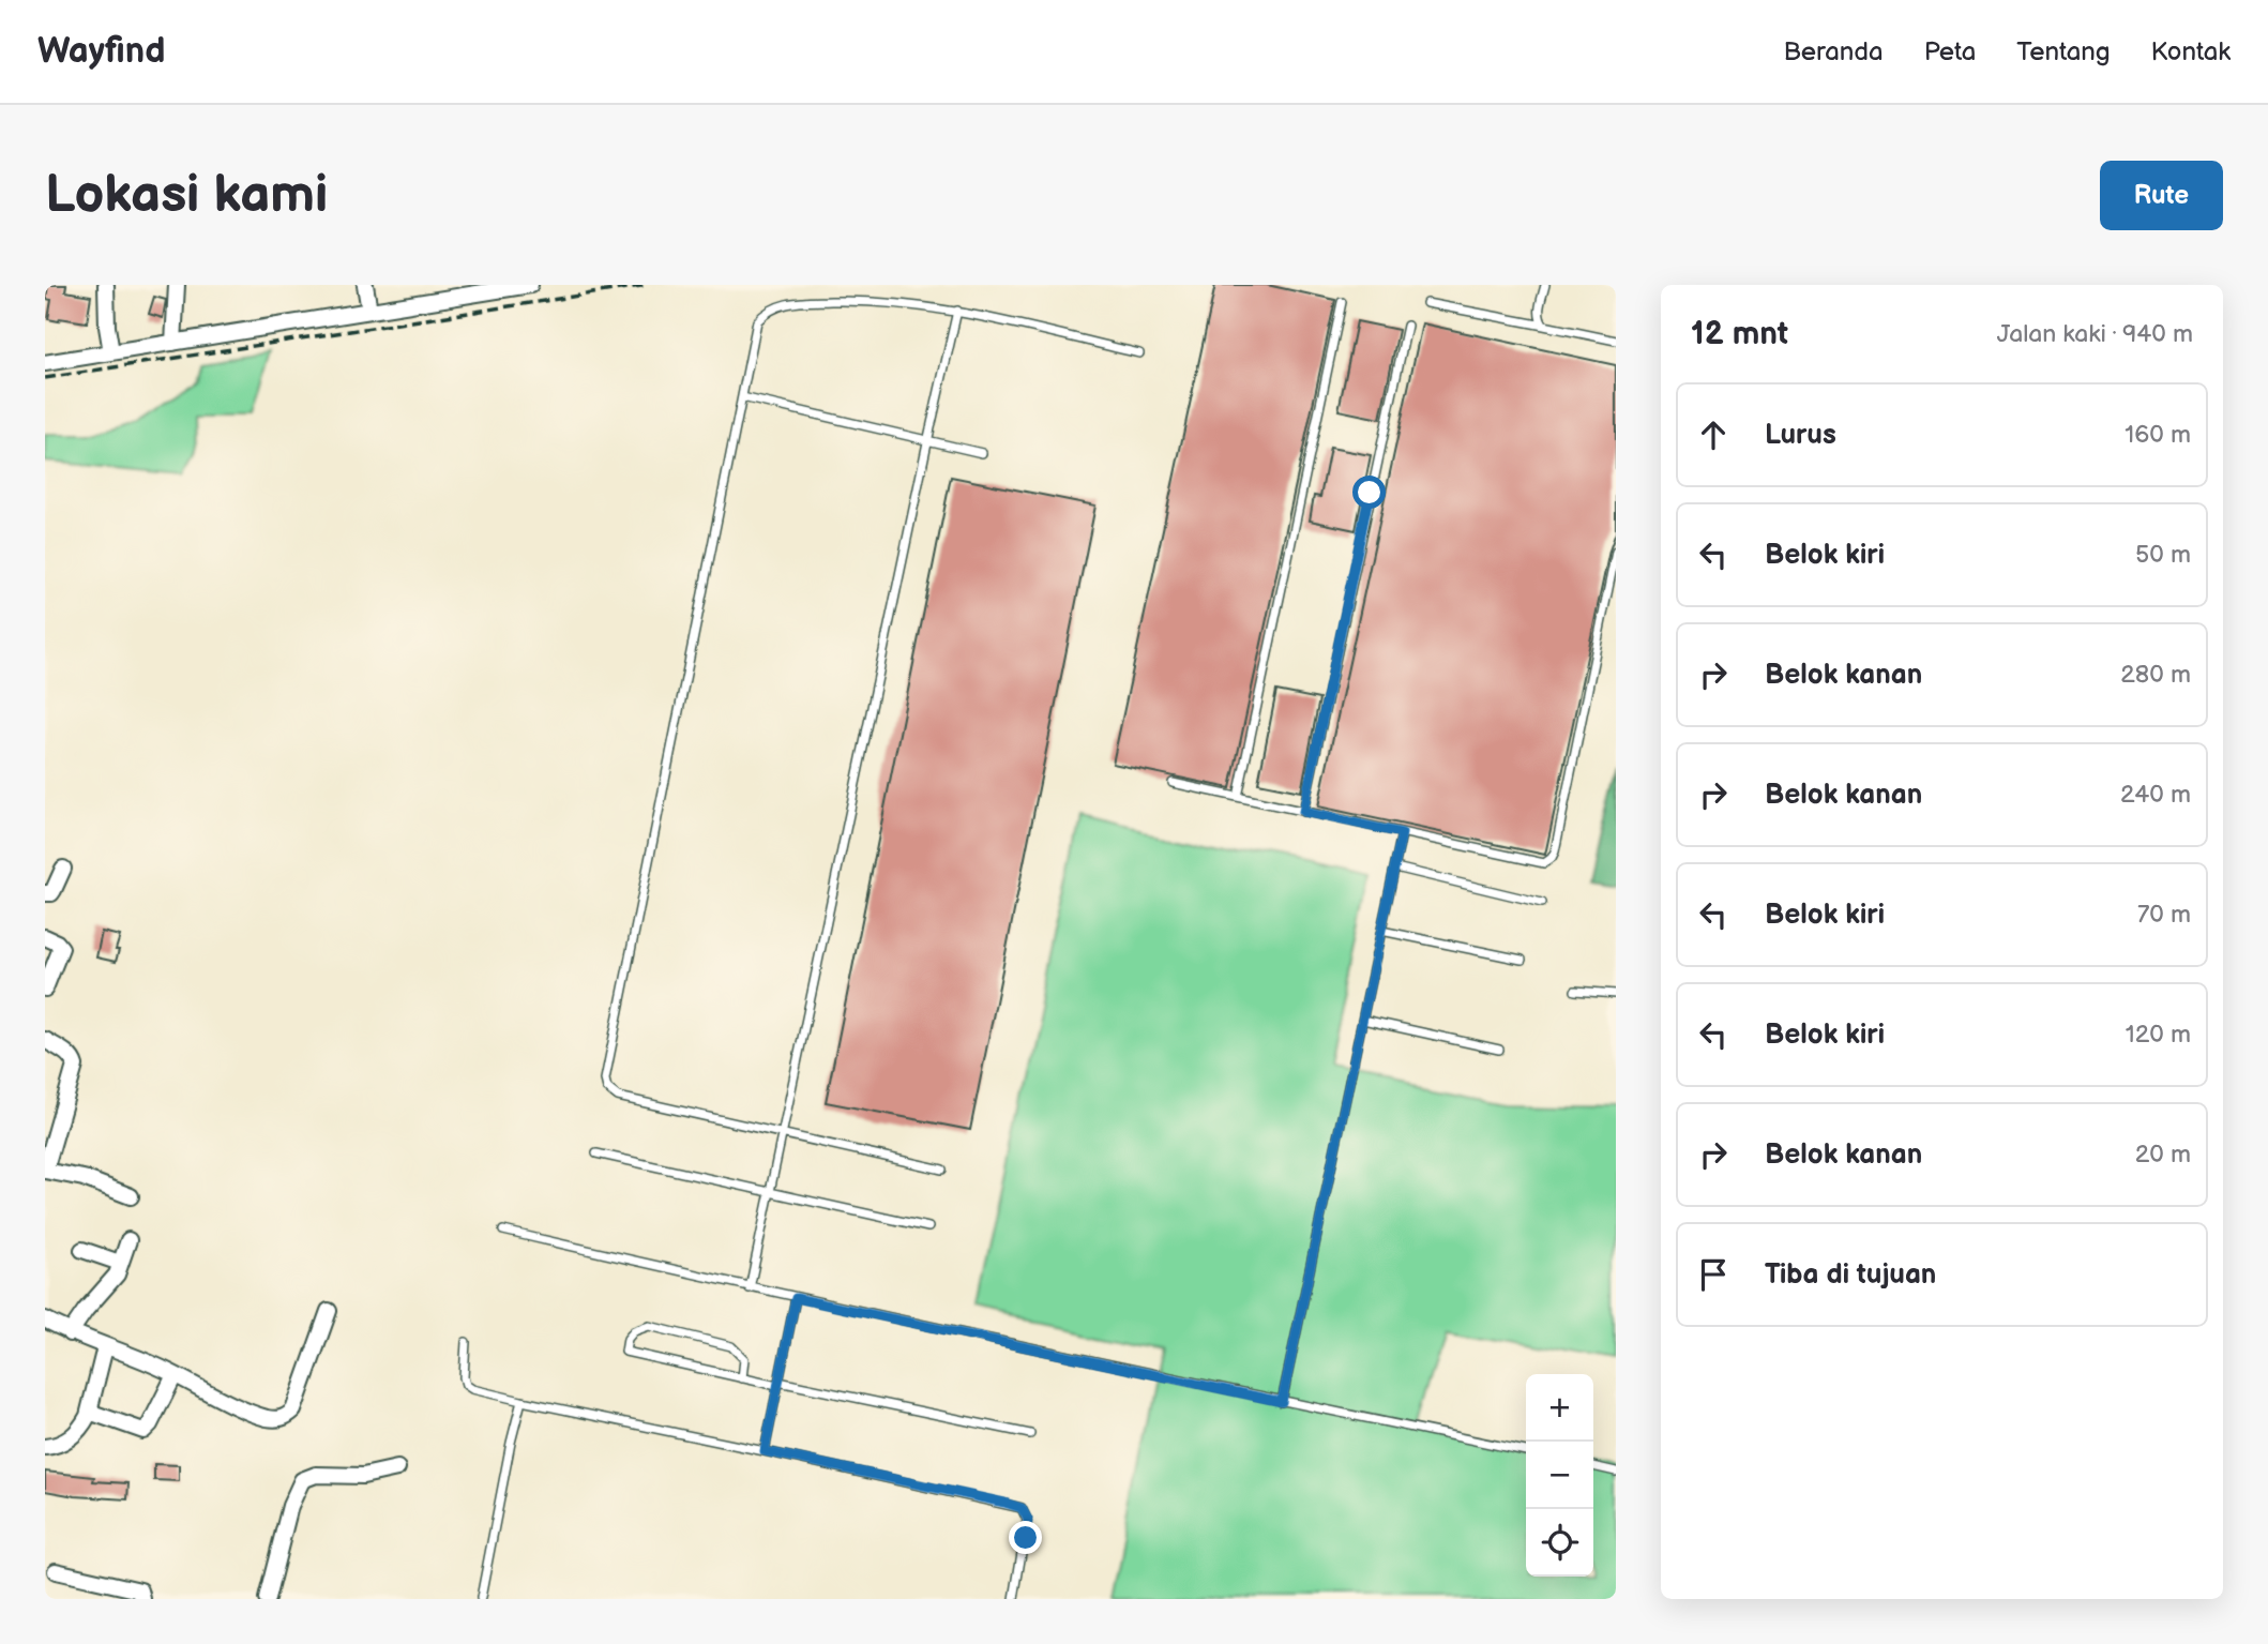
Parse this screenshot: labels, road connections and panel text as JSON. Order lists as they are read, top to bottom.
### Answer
{
  "page": {
    "header": "Wayfind",
    "nav": [
      "Beranda",
      "Peta",
      "Tentang",
      "Kontak"
    ],
    "buttons": "Rute",
    "title": "Lokasi kami",
    "heading": ["12 mnt", "Jalan kaki · 940 m"],
    "list": [
      ["Lurus", "160 m"],
      ["Belok kiri", "50 m"],
      ["Belok kanan", "280 m"],
      ["Belok kanan", "240 m"],
      ["Belok kiri", "70 m"],
      ["Belok kiri", "120 m"],
      ["Belok kanan", "20 m"],
      "Tiba di tujuan"
    ],
    "map_buttons": ["+", "−"]
  }
}
